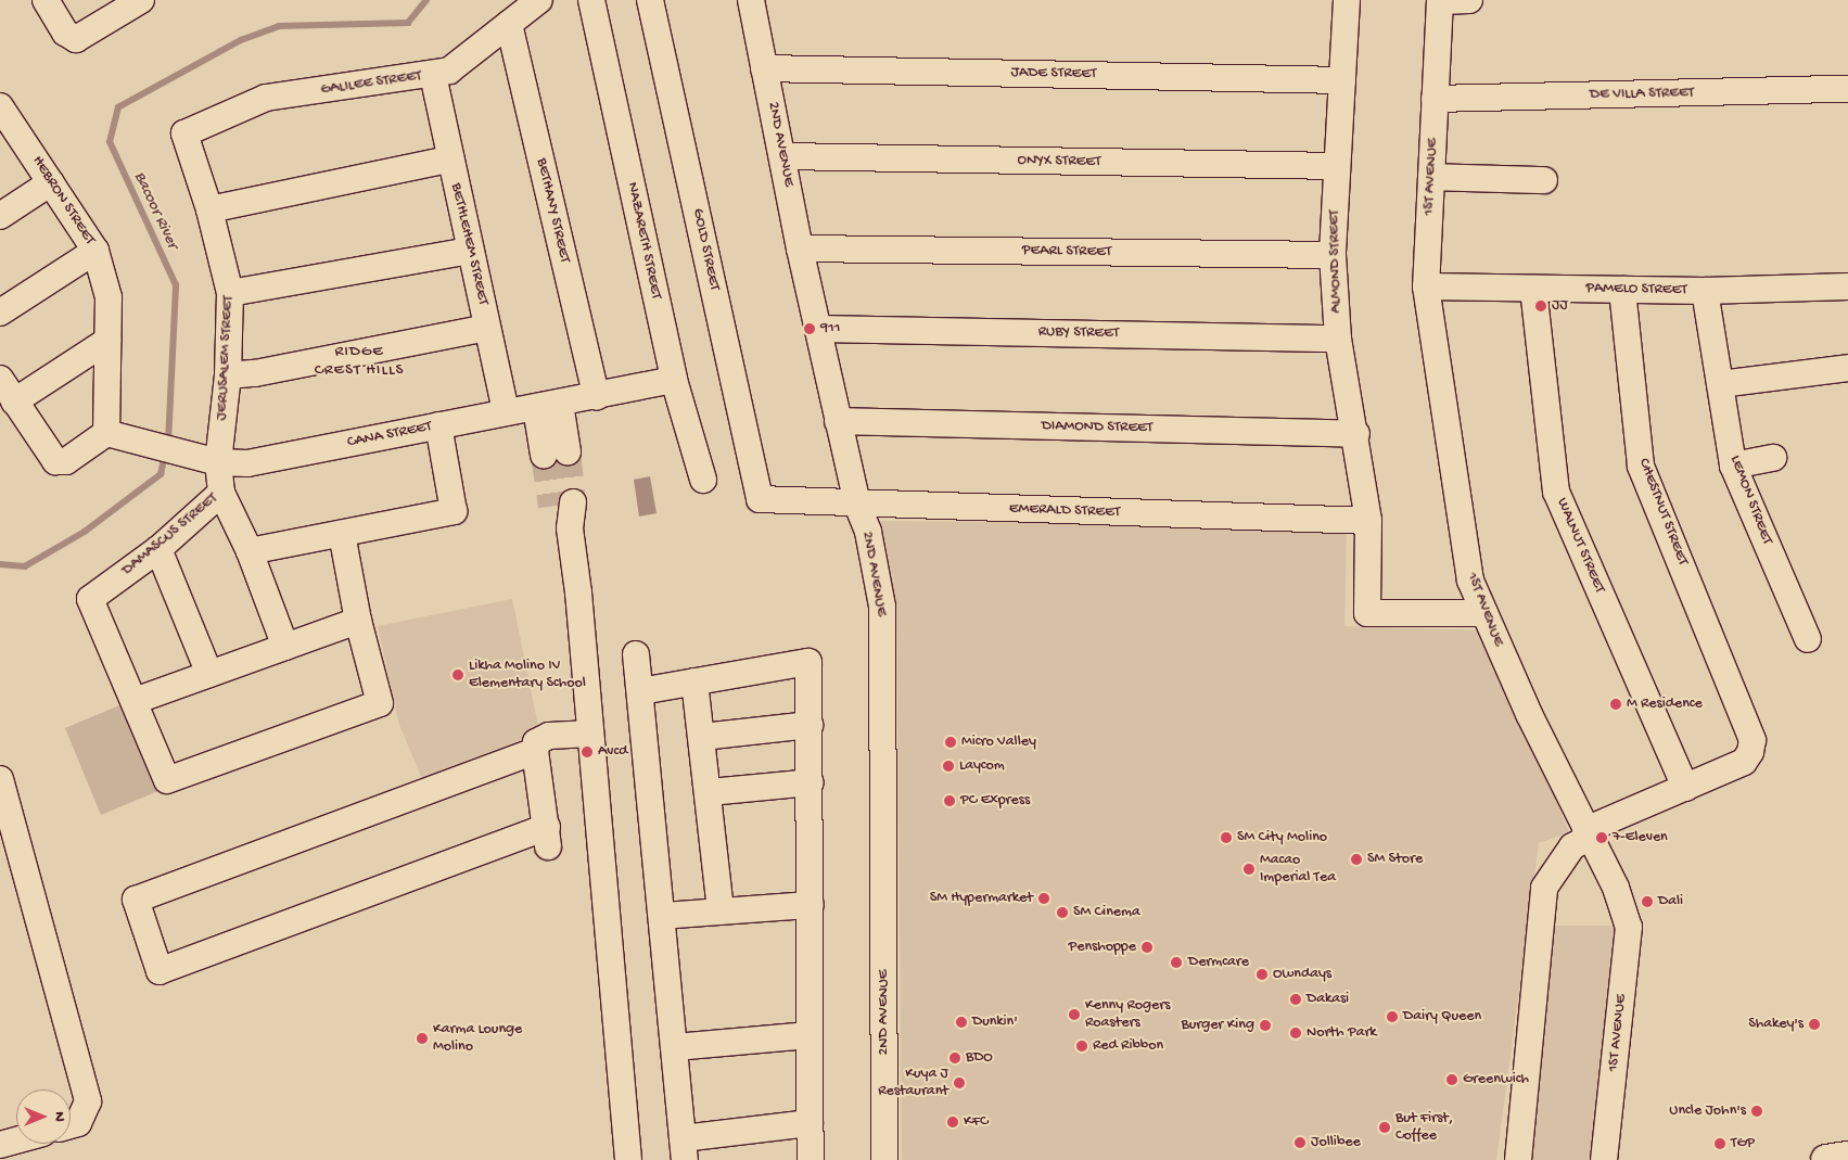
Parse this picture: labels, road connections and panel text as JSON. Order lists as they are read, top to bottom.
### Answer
{
  "streets": {
    "street": [
      "JADE STREET",
      "GALILEE STREET",
      "DE VILLA STREET",
      "2ND AVENUE",
      "ONYX STREET",
      "1ST AVENUE",
      "HEBRON STREET",
      "BETHANY STREET",
      "NAZARETH STREET",
      "BETHLEHEM STREET",
      "GOLD STREET",
      "PEARL STREET",
      "ALMOND STREET",
      "PAMELO STREET",
      "RUBY STREET",
      "JERUSALEM STREET",
      "DIAMOND STREET",
      "CANA STREET",
      "LEMON STREET",
      "EMERALD STREET",
      "CHESTNUT STREET",
      "DAMASCUS STREET",
      "WALNUT STREET"
    ]
  },
  "crossings": [
    ["JADE STREET", "2ND AVENUE"],
    ["JADE STREET", "ALMOND STREET"],
    ["GALILEE STREET", "BETHANY STREET"],
    ["GALILEE STREET", "BETHLEHEM STREET"],
    ["GALILEE STREET", "JERUSALEM STREET"],
    ["DE VILLA STREET", "1ST AVENUE"],
    ["2ND AVENUE", "ONYX STREET"],
    ["2ND AVENUE", "PEARL STREET"],
    ["2ND AVENUE", "RUBY STREET"],
    ["2ND AVENUE", "DIAMOND STREET"],
    ["2ND AVENUE", "EMERALD STREET"],
    ["ONYX STREET", "ALMOND STREET"],
    ["1ST AVENUE", "ALMOND STREET"],
    ["1ST AVENUE", "PAMELO STREET"],
    ["1ST AVENUE", "CHESTNUT STREET"],
    ["HEBRON STREET", "CANA STREET"],
    ["BETHANY STREET", "CANA STREET"],
    ["NAZARETH STREET", "CANA STREET"],
    ["BETHLEHEM STREET", "CANA STREET"],
    ["GOLD STREET", "EMERALD STREET"],
    ["PEARL STREET", "ALMOND STREET"],
    ["ALMOND STREET", "RUBY STREET"],
    ["ALMOND STREET", "DIAMOND STREET"],
    ["ALMOND STREET", "EMERALD STREET"],
    ["PAMELO STREET", "LEMON STREET"],
    ["PAMELO STREET", "CHESTNUT STREET"],
    ["PAMELO STREET", "WALNUT STREET"],
    ["JERUSALEM STREET", "CANA STREET"],
    ["JERUSALEM STREET", "DAMASCUS STREET"],
    ["CHESTNUT STREET", "WALNUT STREET"]
  ],
  "districts": ["RIDGE CREST HILLS"],
  "water": ["Bacoor River"],
  "places": [
    "JJ",
    "911",
    "Likha Molino IV Elementary School",
    "M Residence",
    "Micro Valley",
    "Avcd",
    "Laycom",
    "PC Express",
    "SM City Molino",
    "7-Eleven",
    "SM Store",
    "Macao Imperial Tea",
    "SM Hypermarket",
    "Dali",
    "SM Cinema",
    "Penshoppe",
    "Dermcare",
    "Owndays",
    "Dakasi",
    "Kenny Rogers Roasters",
    "Dairy Queen",
    "Dunkin'",
    "Shakey's",
    "Burger King",
    "North Park",
    "Karma Lounge Molino",
    "Red Ribbon",
    "BDO",
    "Greenwich",
    "Kuya J Restaurant",
    "Uncle John's",
    "KFC",
    "But First, Coffee",
    "Jollibee",
    "TGP"
  ],
  "north": "right"
}
